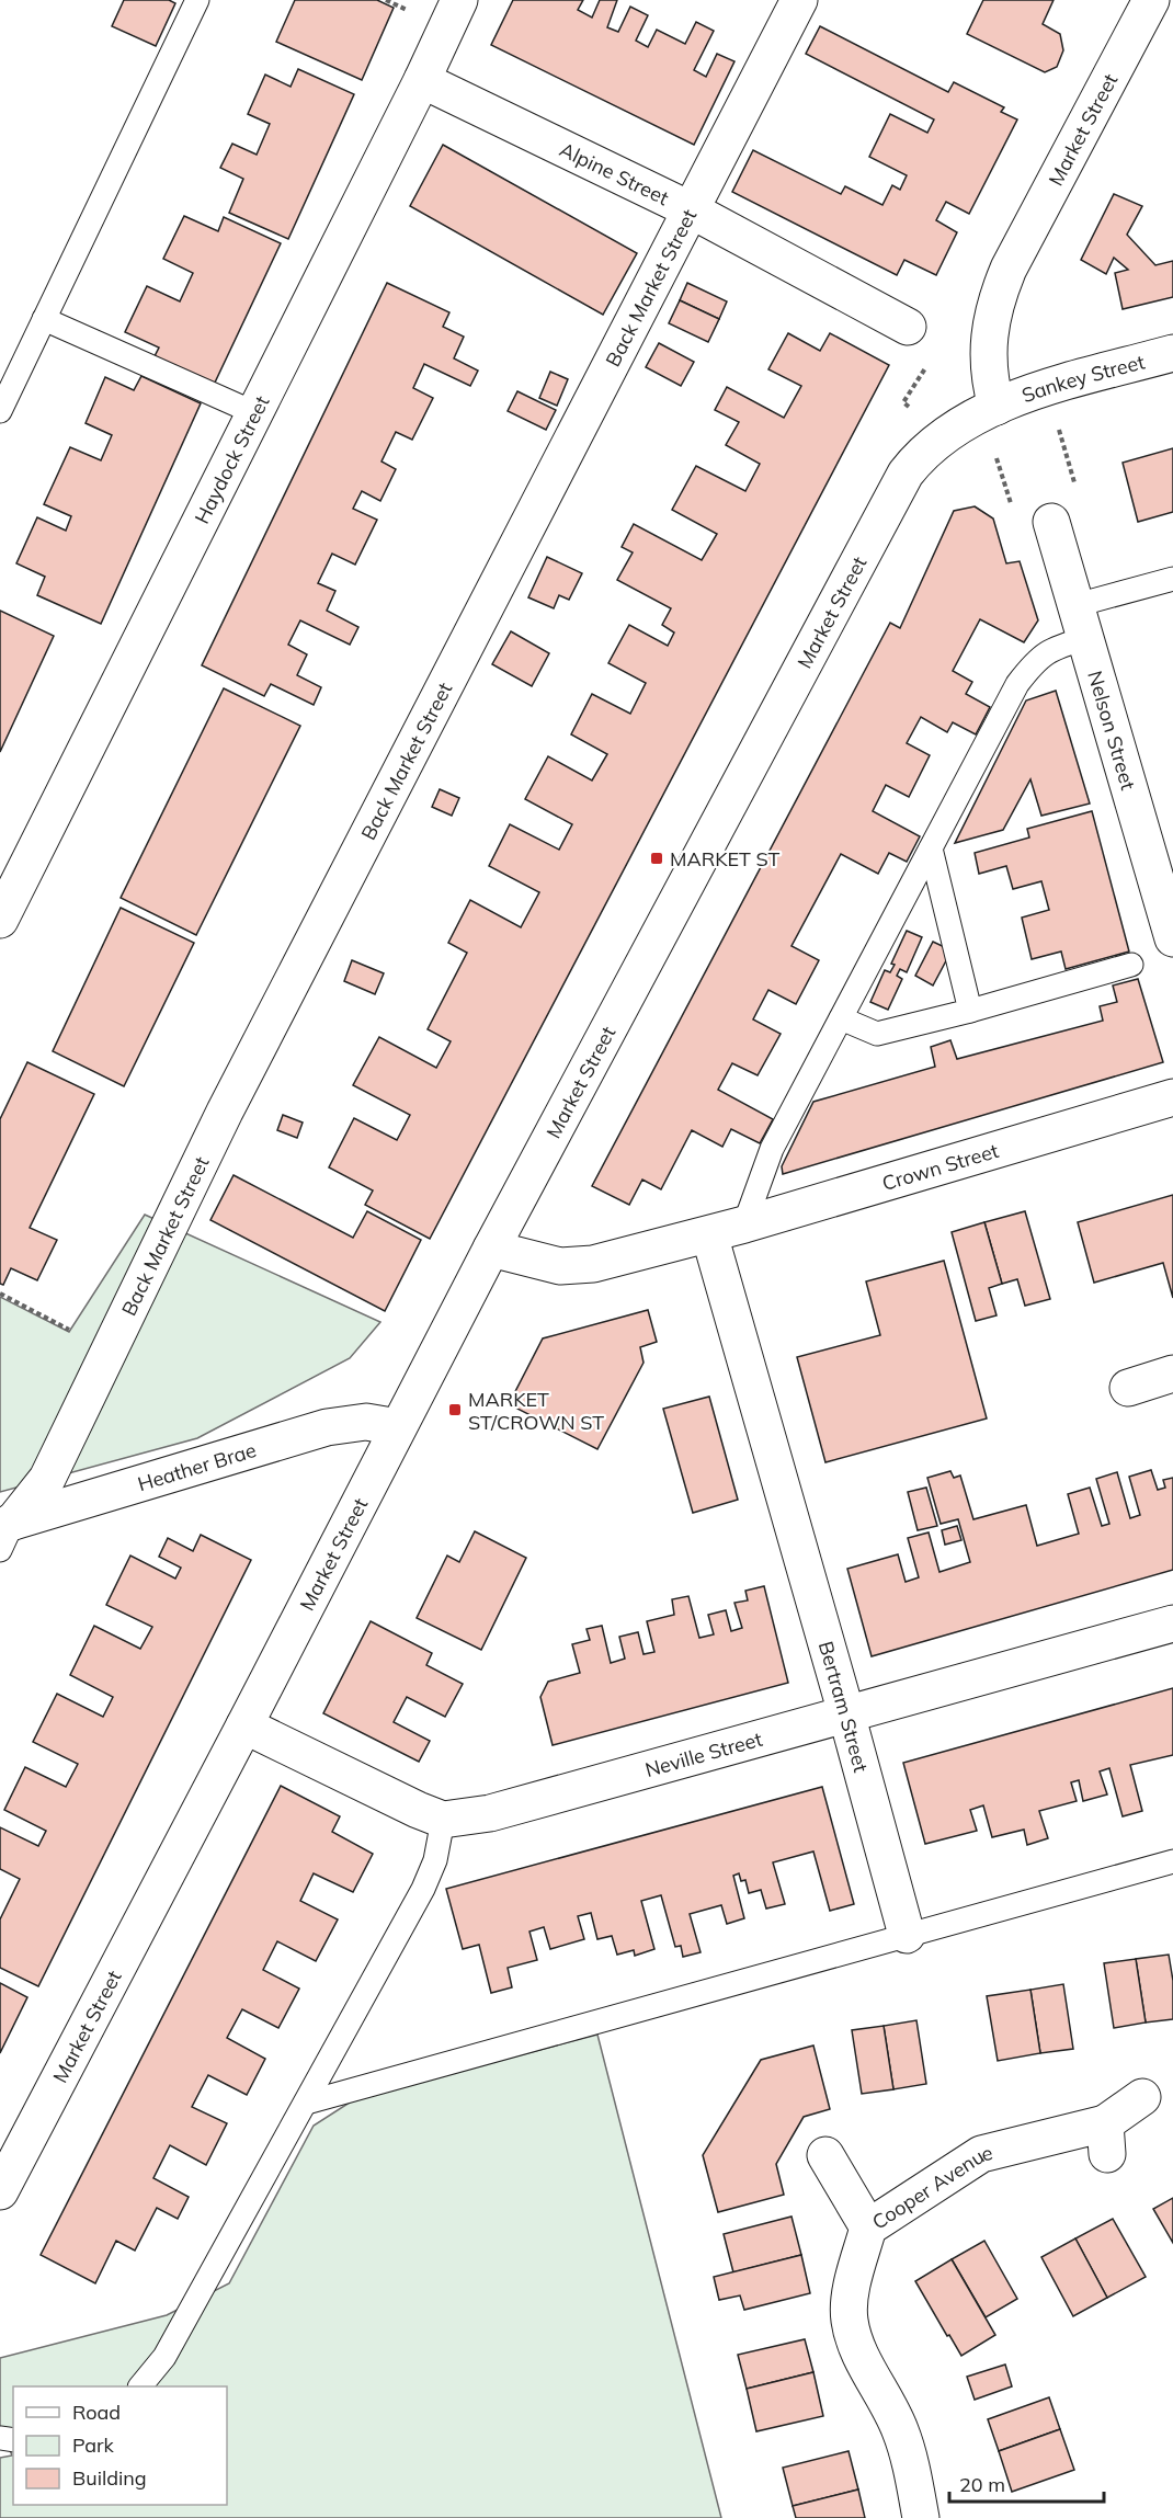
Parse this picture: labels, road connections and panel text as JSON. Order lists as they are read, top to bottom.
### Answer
{
  "streets": {
    "street": [
      "Market Street",
      "Alpine Street",
      "Back Market Street",
      "Sankey Street",
      "Haydock Street",
      "Nelson Street",
      "Crown Street",
      "Heather Brae",
      "Bertram Street",
      "Neville Street",
      "Cooper Avenue"
    ]
  },
  "crossings": [
    ["Market Street", "Sankey Street"],
    ["Market Street", "Crown Street"],
    ["Market Street", "Heather Brae"],
    ["Alpine Street", "Back Market Street"],
    ["Alpine Street", "Haydock Street"],
    ["Back Market Street", "Heather Brae"],
    ["Crown Street", "Bertram Street"],
    ["Bertram Street", "Neville Street"]
  ],
  "places": {
    "transit": ["MARKET ST", "MARKET ST/CROWN ST"]
  },
  "legend": ["Road", "Park", "Building"],
  "scale_bar": "20 m"
}
